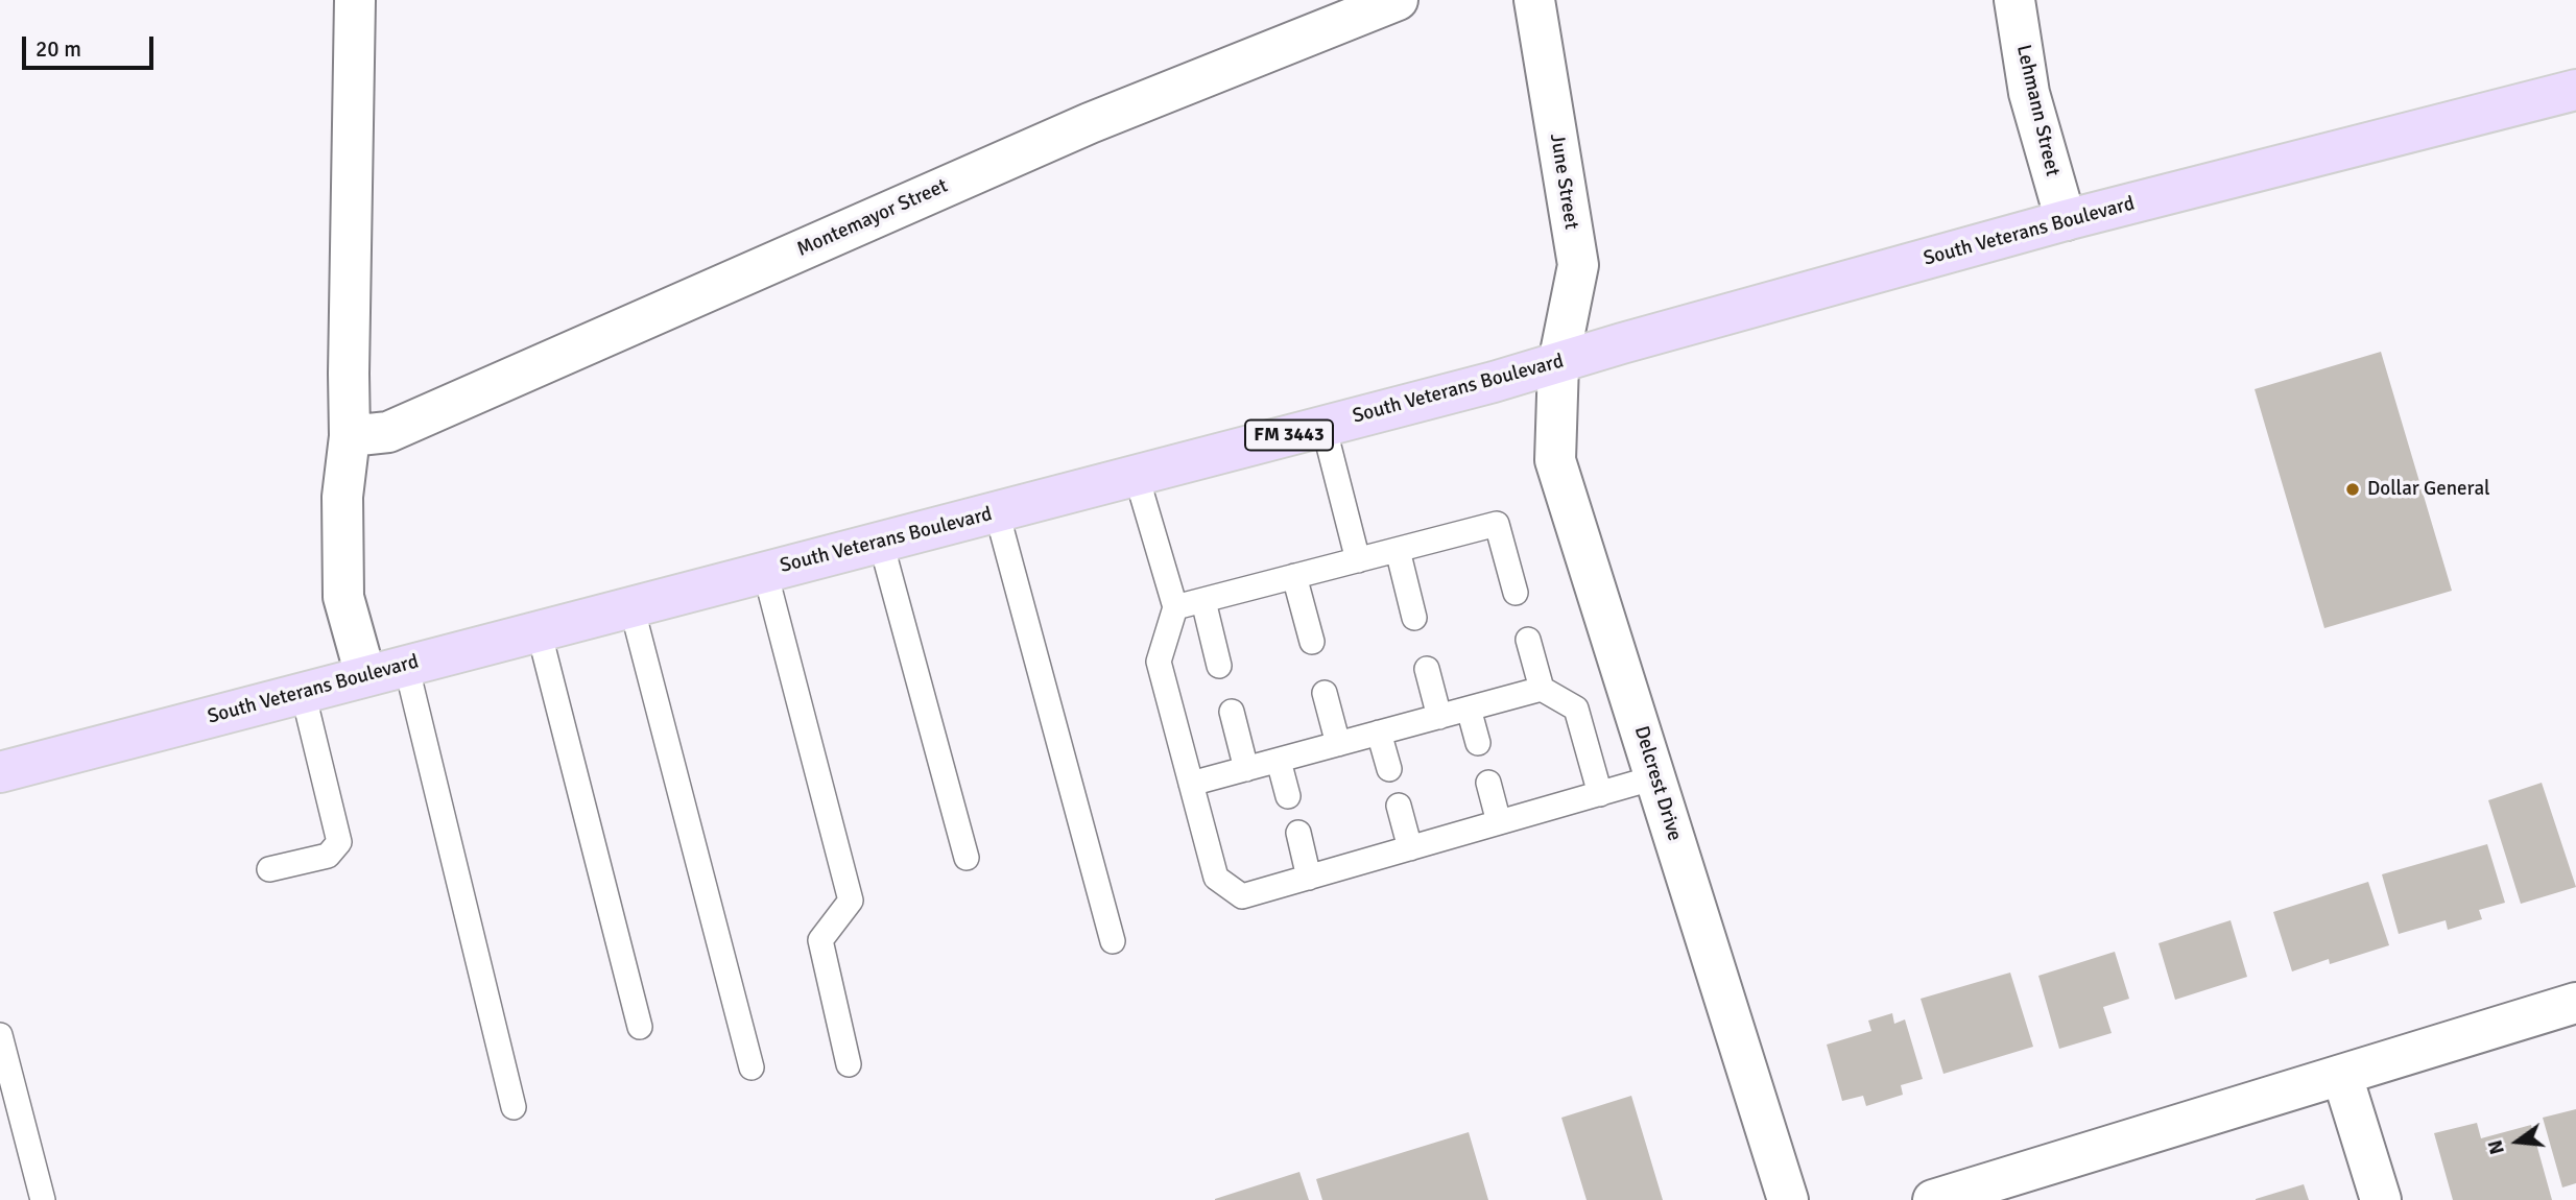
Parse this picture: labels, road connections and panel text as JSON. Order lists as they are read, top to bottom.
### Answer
{
  "streets": {
    "main road": ["South Veterans Boulevard", "FM 3443"],
    "street": [
      "Lehmann Street",
      "June Street",
      "Montemayor Street",
      "Delcrest Drive"
    ]
  },
  "crossings": [
    ["Lehmann Street", "South Veterans Boulevard"],
    ["June Street", "South Veterans Boulevard"],
    ["June Street", "Delcrest Drive"],
    ["South Veterans Boulevard", "Delcrest Drive"]
  ],
  "places": ["Dollar General"],
  "scale_bar": "20 m",
  "north": "left"
}
